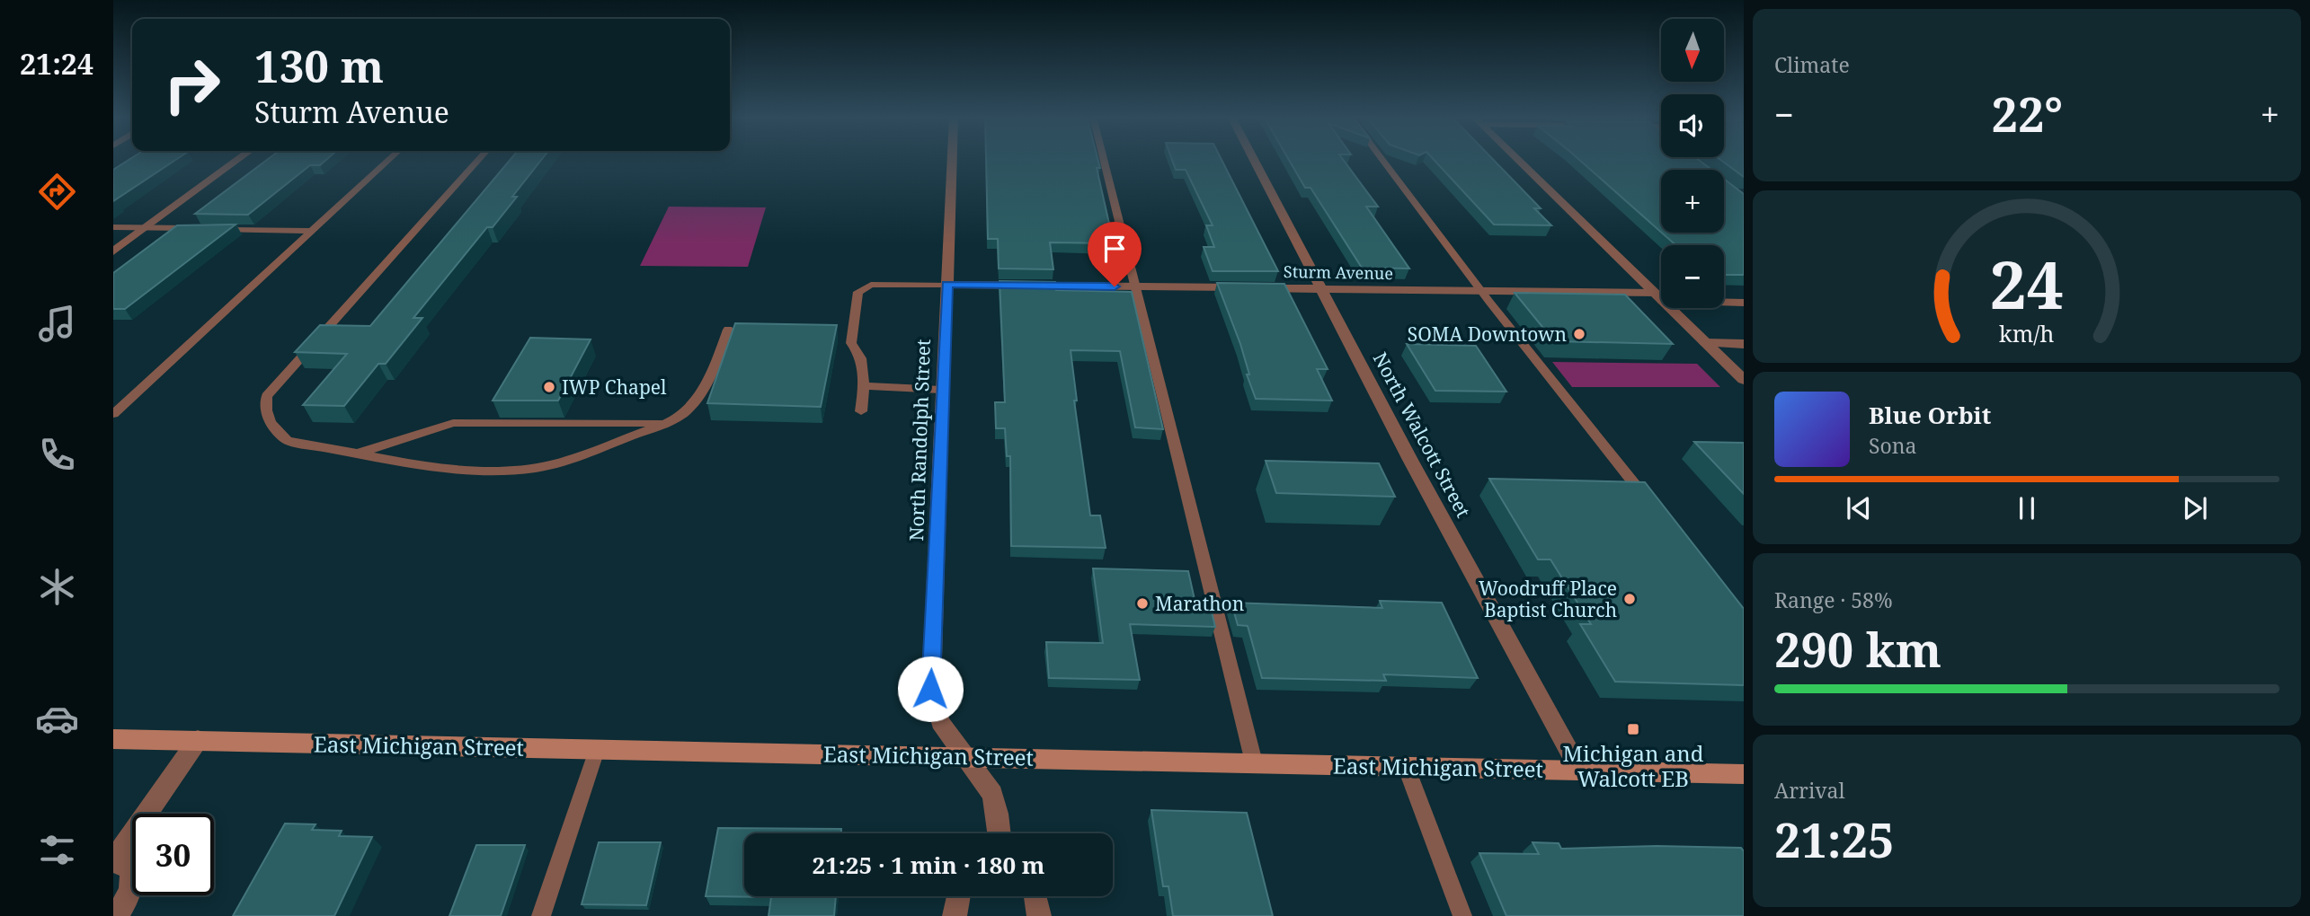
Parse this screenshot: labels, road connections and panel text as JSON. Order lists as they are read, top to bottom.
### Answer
{
  "streets": {
    "main road": ["East Michigan Street"],
    "street": ["Sturm Avenue", "North Walcott Street", "North Randolph Street"]
  },
  "crossings": [
    ["Sturm Avenue", "North Walcott Street"],
    ["Sturm Avenue", "North Randolph Street"],
    ["North Walcott Street", "East Michigan Street"],
    ["North Randolph Street", "East Michigan Street"]
  ],
  "places": {
    "other": [
      "SOMA Downtown",
      "IWP Chapel",
      "Woodruff Place Baptist Church",
      "Marathon"
    ],
    "transit": ["Michigan and Walcott EB"]
  },
  "north": "bottom",
  "page": {
    "tabs": "21:24",
    "tile": [
      "Climate",
      ["Range · 58%", "290 km"],
      ["Arrival", "21:25"]
    ],
    "map_buttons": ["+", "−"],
    "turn": ["130 m", "Sturm Avenue"],
    "heat": ["−", "22°", "+"],
    "song": ["Blue Orbit", "Sona"],
    "limit": "30",
    "trip": "21:25 · 1 min · 180 m",
    "gauge": ["24", "km/h"]
  }
}
